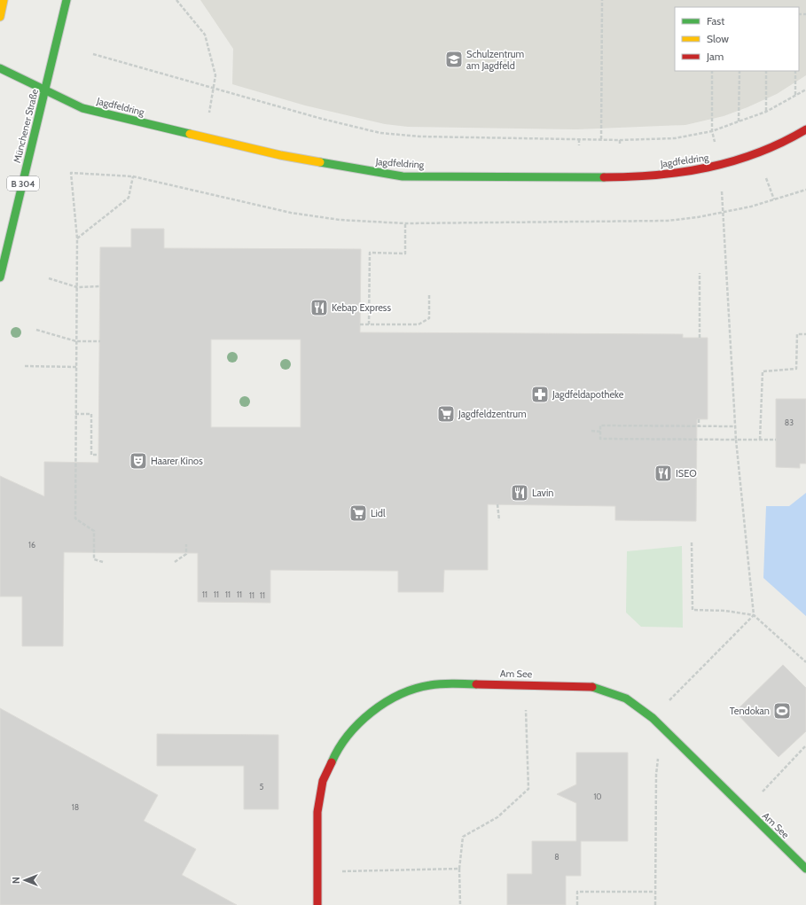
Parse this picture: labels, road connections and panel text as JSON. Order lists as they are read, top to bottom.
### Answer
{
  "streets": {
    "street": [
      "Jagdfeldring",
      "Münchener Straße",
      "B 304",
      "Am See"
    ]
  },
  "crossings": [
    ["Jagdfeldring", "Münchener Straße"]
  ],
  "places": {
    "school or university": ["Schulzentrum am Jagdfeld"],
    "restaurant": ["Kebap Express", "ISEO", "Lavin"],
    "pharmacy": ["Jagdfeldapotheke"],
    "supermarket": ["Jagdfeldzentrum", "Lidl"],
    "theatre": ["Haarer Kinos"],
    "sports": ["Tendokan"]
  },
  "house_numbers": [
    "83",
    "16",
    "11",
    "11",
    "11",
    "11",
    "11",
    "11",
    "5",
    "10",
    "18",
    "8"
  ],
  "legend": ["Fast", "Slow", "Jam"],
  "north": "left"
}
